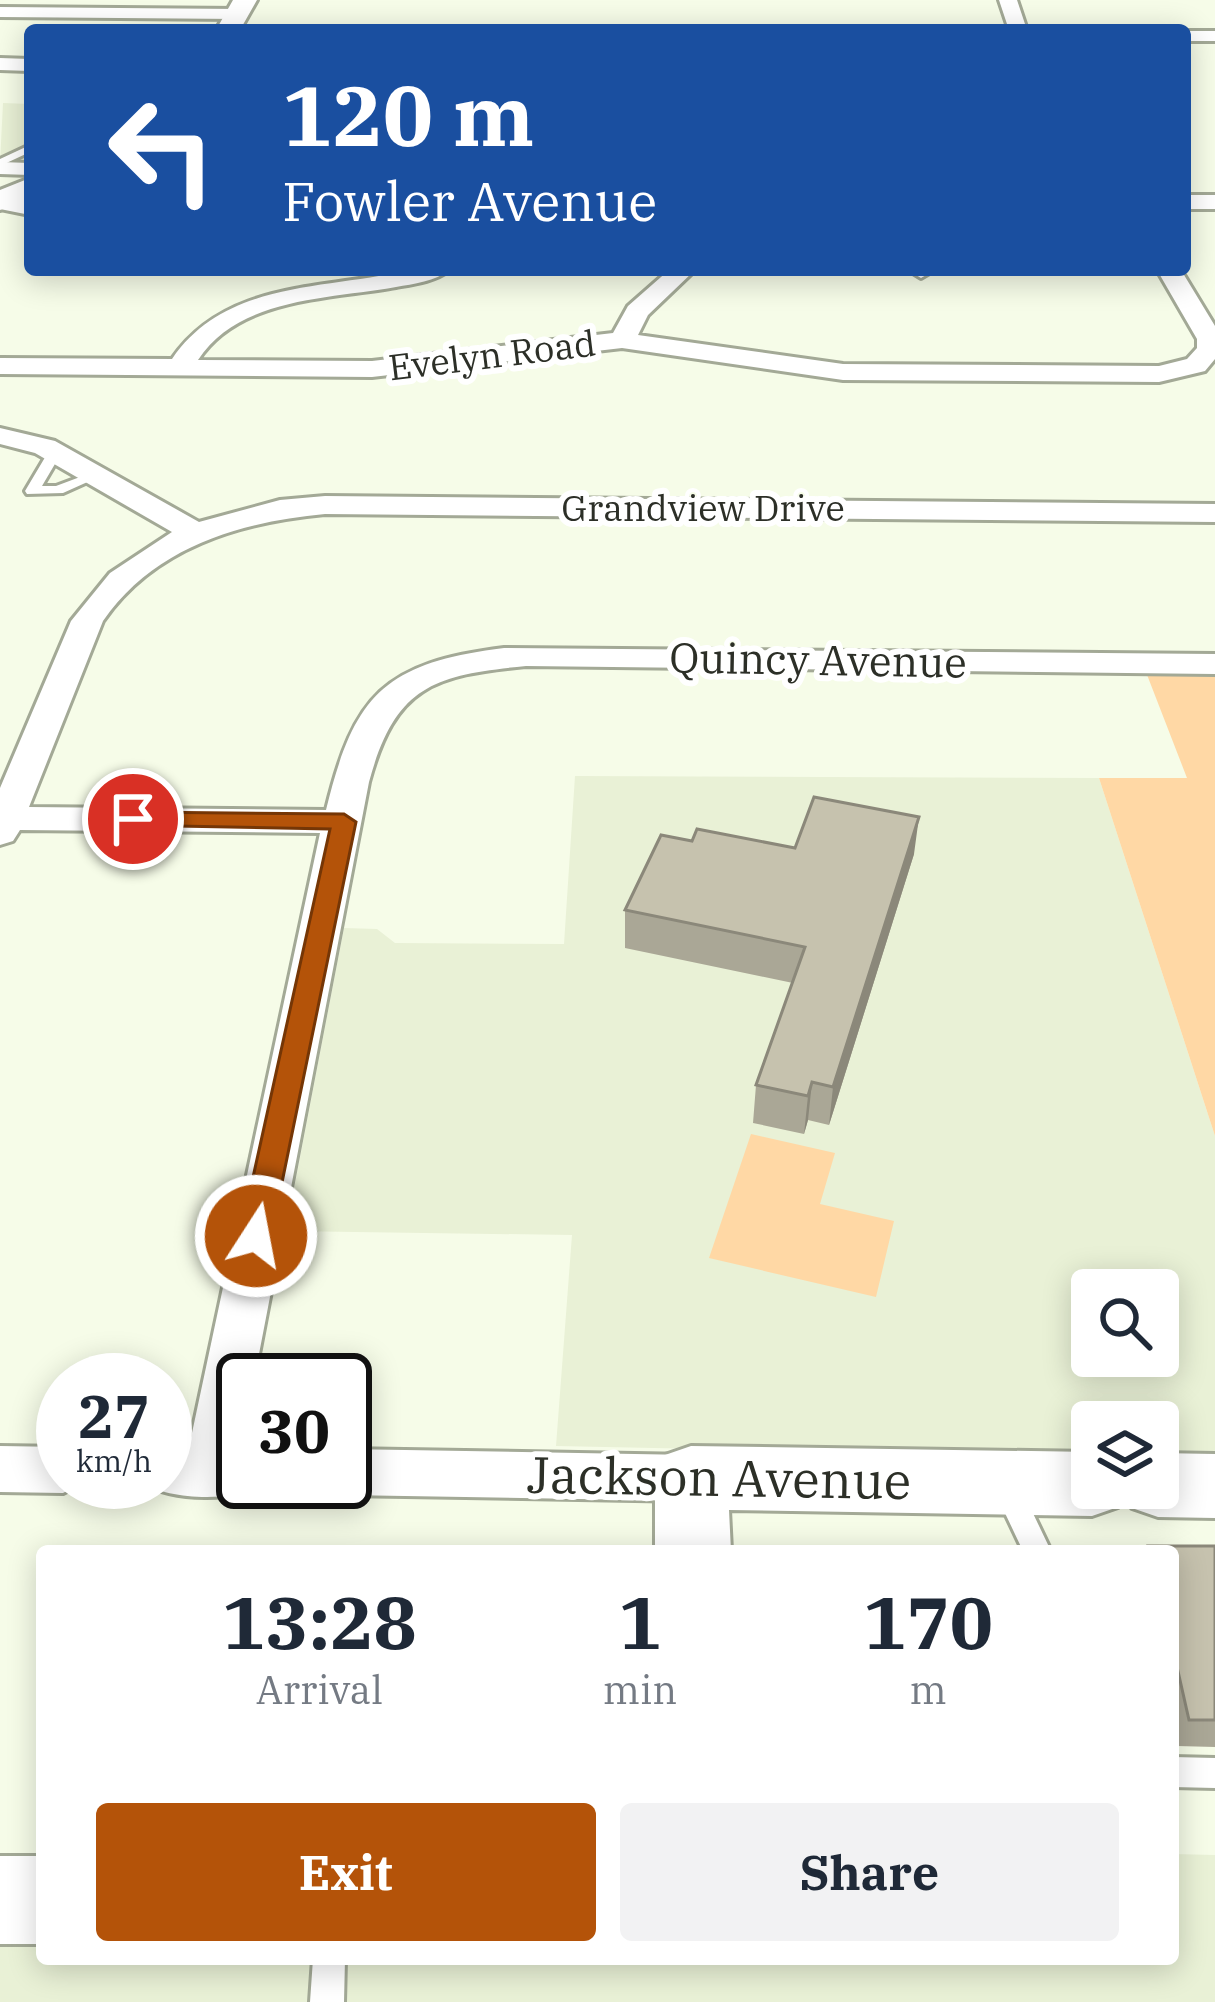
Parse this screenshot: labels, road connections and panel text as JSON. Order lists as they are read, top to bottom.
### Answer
{
  "streets": {
    "street": [
      "Evelyn Road",
      "Grandview Drive",
      "Quincy Avenue",
      "Jackson Avenue"
    ]
  },
  "page": {
    "turn": ["120 m", "Fowler Avenue"],
    "speed": "27 km/h",
    "limit": "30",
    "eta": [
      "13:28",
      "Arrival",
      "1",
      "min",
      "170",
      "m"
    ],
    "buttons": ["Exit", "Share"]
  }
}
